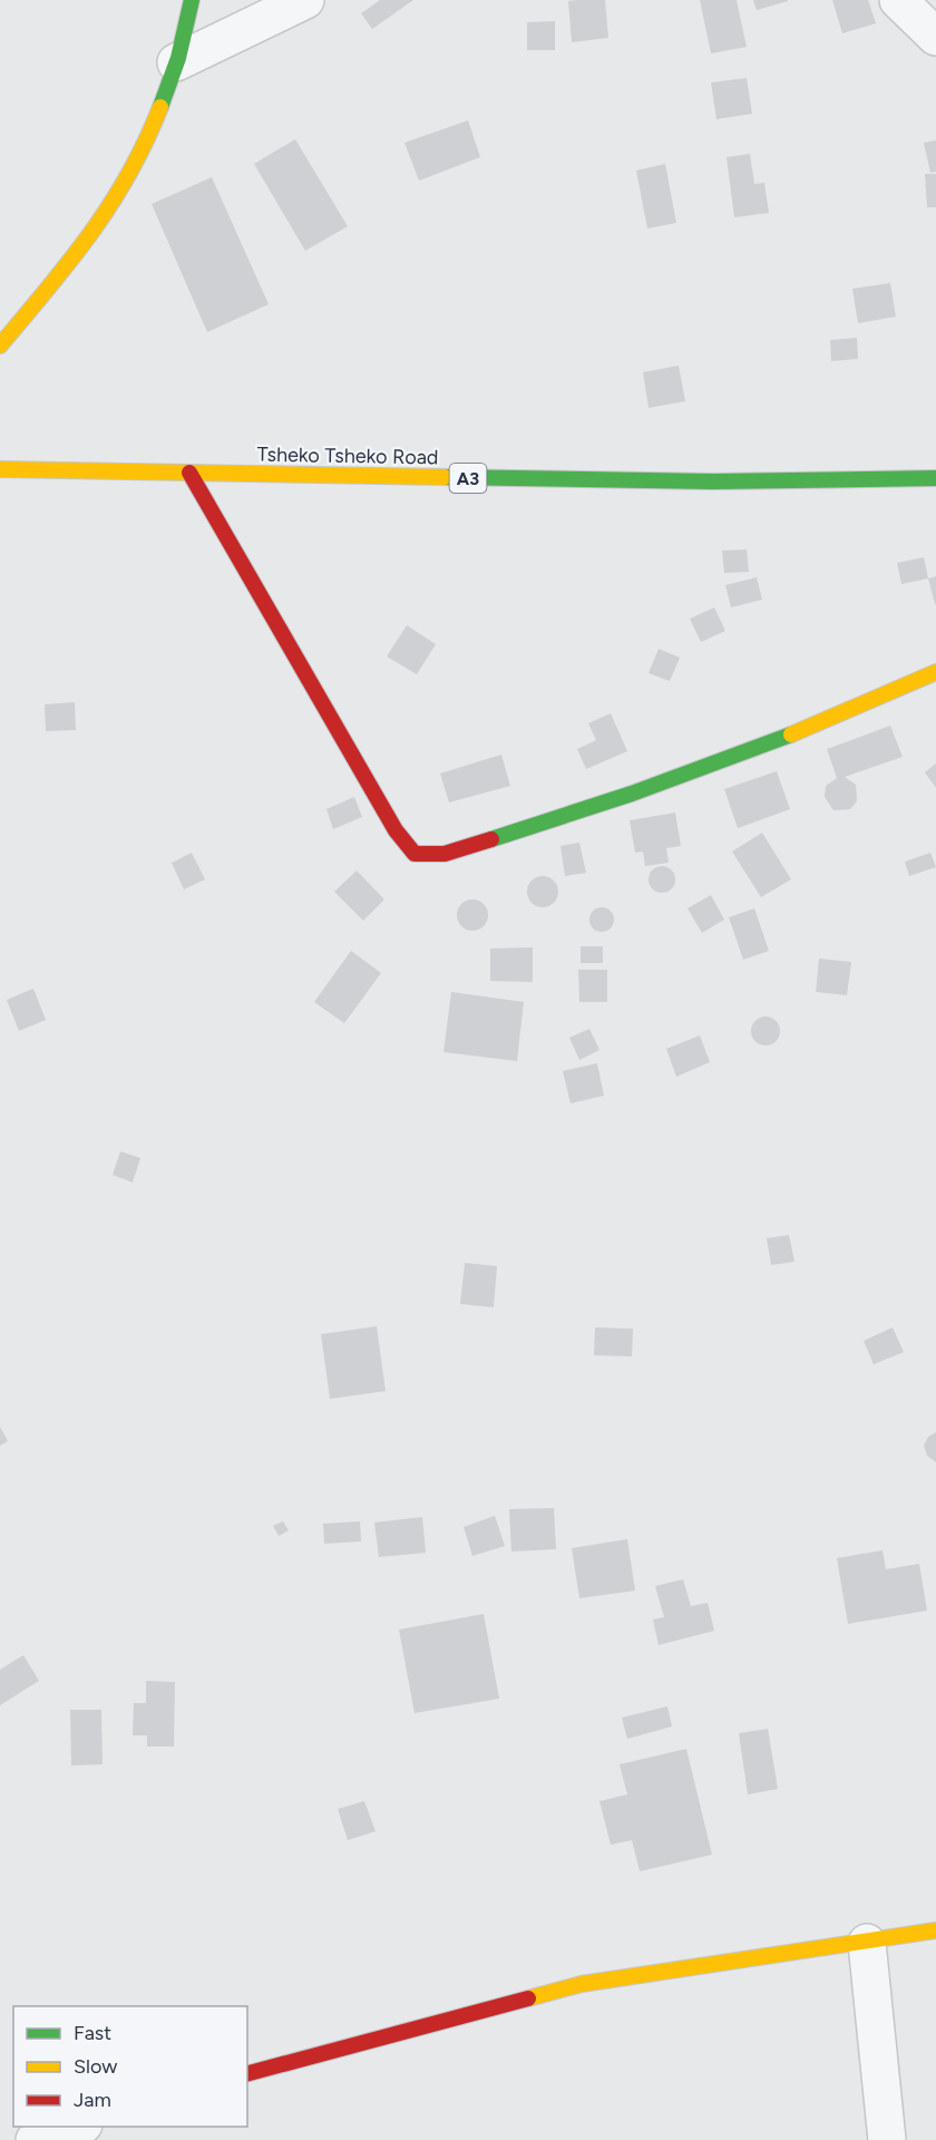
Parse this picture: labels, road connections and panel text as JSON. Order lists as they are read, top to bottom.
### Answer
{
  "streets": {
    "main road": ["Tsheko Tsheko Road", "A3"]
  },
  "legend": ["Fast", "Slow", "Jam"]
}
